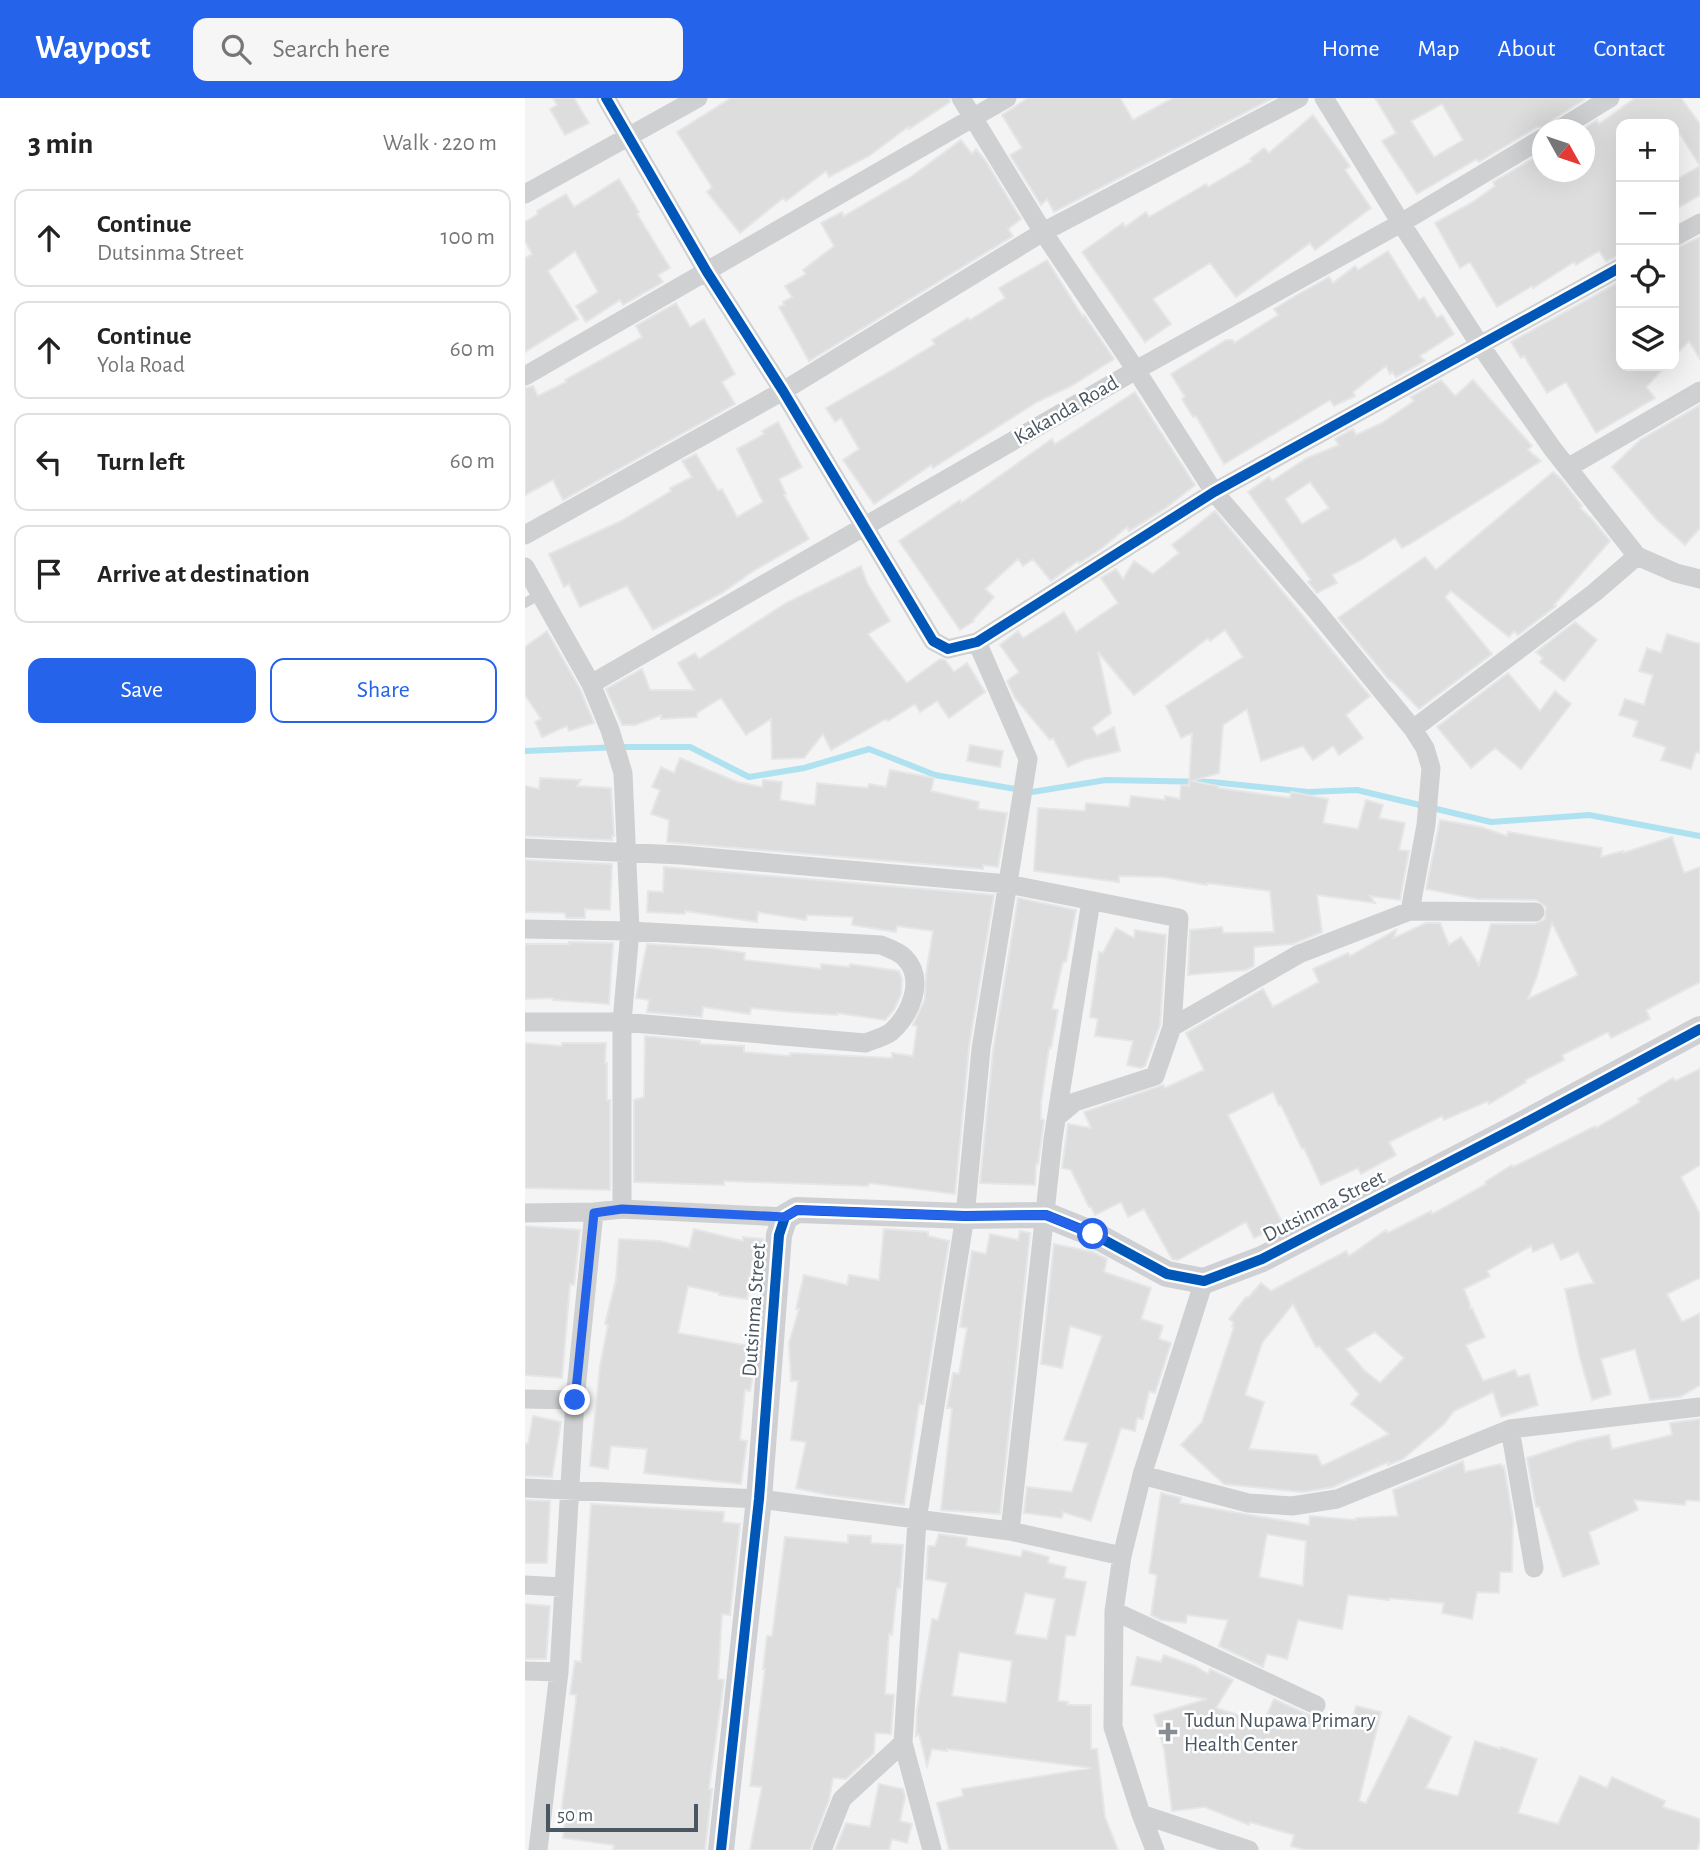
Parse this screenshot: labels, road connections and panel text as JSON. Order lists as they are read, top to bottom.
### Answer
{
  "streets": {
    "street": ["Kakanda Road", "Dutsinma Street"]
  },
  "places": {
    "health": ["Tudun Nupawa Primary Health Center"]
  },
  "scale_bar": "50 m",
  "north": "bottom right",
  "page": {
    "header": "Waypost",
    "search": "Search here",
    "nav": [
      "Home",
      "Map",
      "About",
      "Contact"
    ],
    "heading": ["3 min", "Walk · 220 m"],
    "map_buttons": ["+", "−"],
    "list": [
      ["Continue", "Dutsinma Street", "100 m"],
      ["Continue", "Yola Road", "60 m"],
      ["Turn left", "60 m"],
      "Arrive at destination"
    ],
    "buttons": ["Save", "Share"],
    "scale": "50 m"
  }
}
